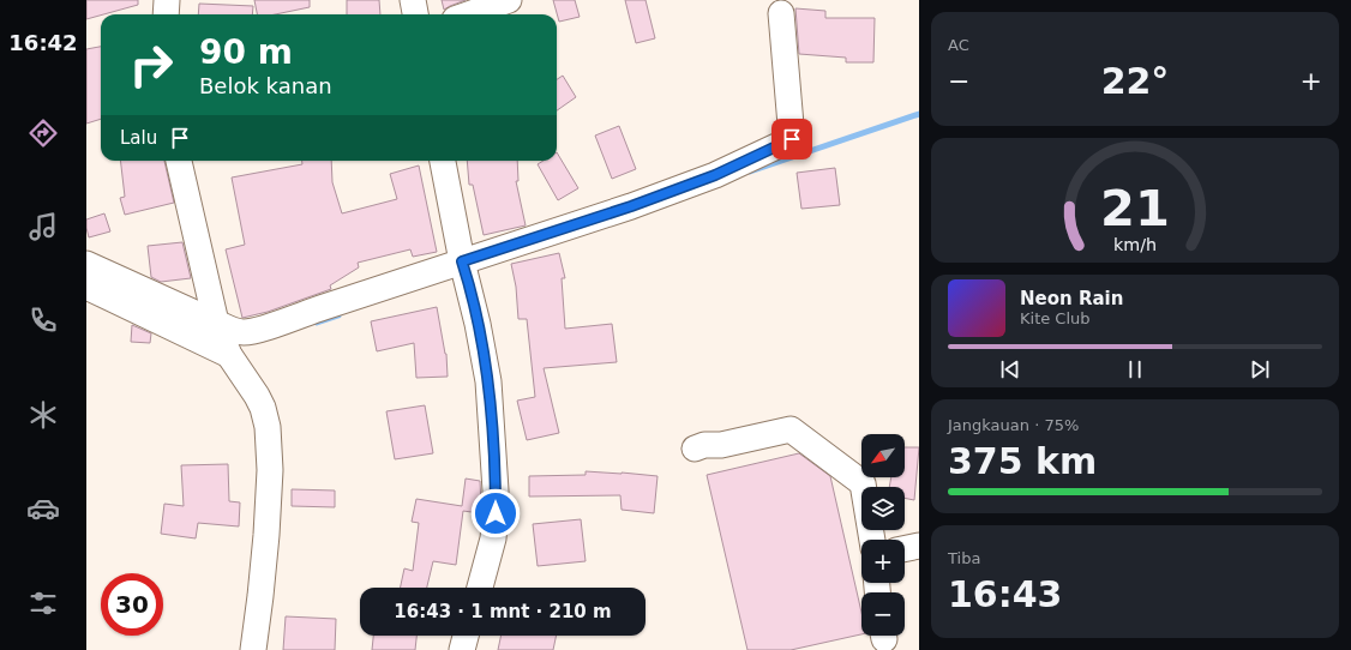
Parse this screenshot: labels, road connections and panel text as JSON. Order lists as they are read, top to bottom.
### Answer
{
  "north": "bottom left",
  "page": {
    "tabs": "16:42",
    "tile": [
      "AC",
      ["Jangkauan · 75%", "375 km"],
      ["Tiba", "16:43"]
    ],
    "turn": ["90 m", "Belok kanan"],
    "heat": ["−", "22°", "+"],
    "then": "Lalu",
    "song": ["Neon Rain", "Kite Club"],
    "map_buttons": ["+", "−"],
    "limit": "30",
    "trip": "16:43 · 1 mnt · 210 m",
    "gauge": ["21", "km/h"]
  }
}
